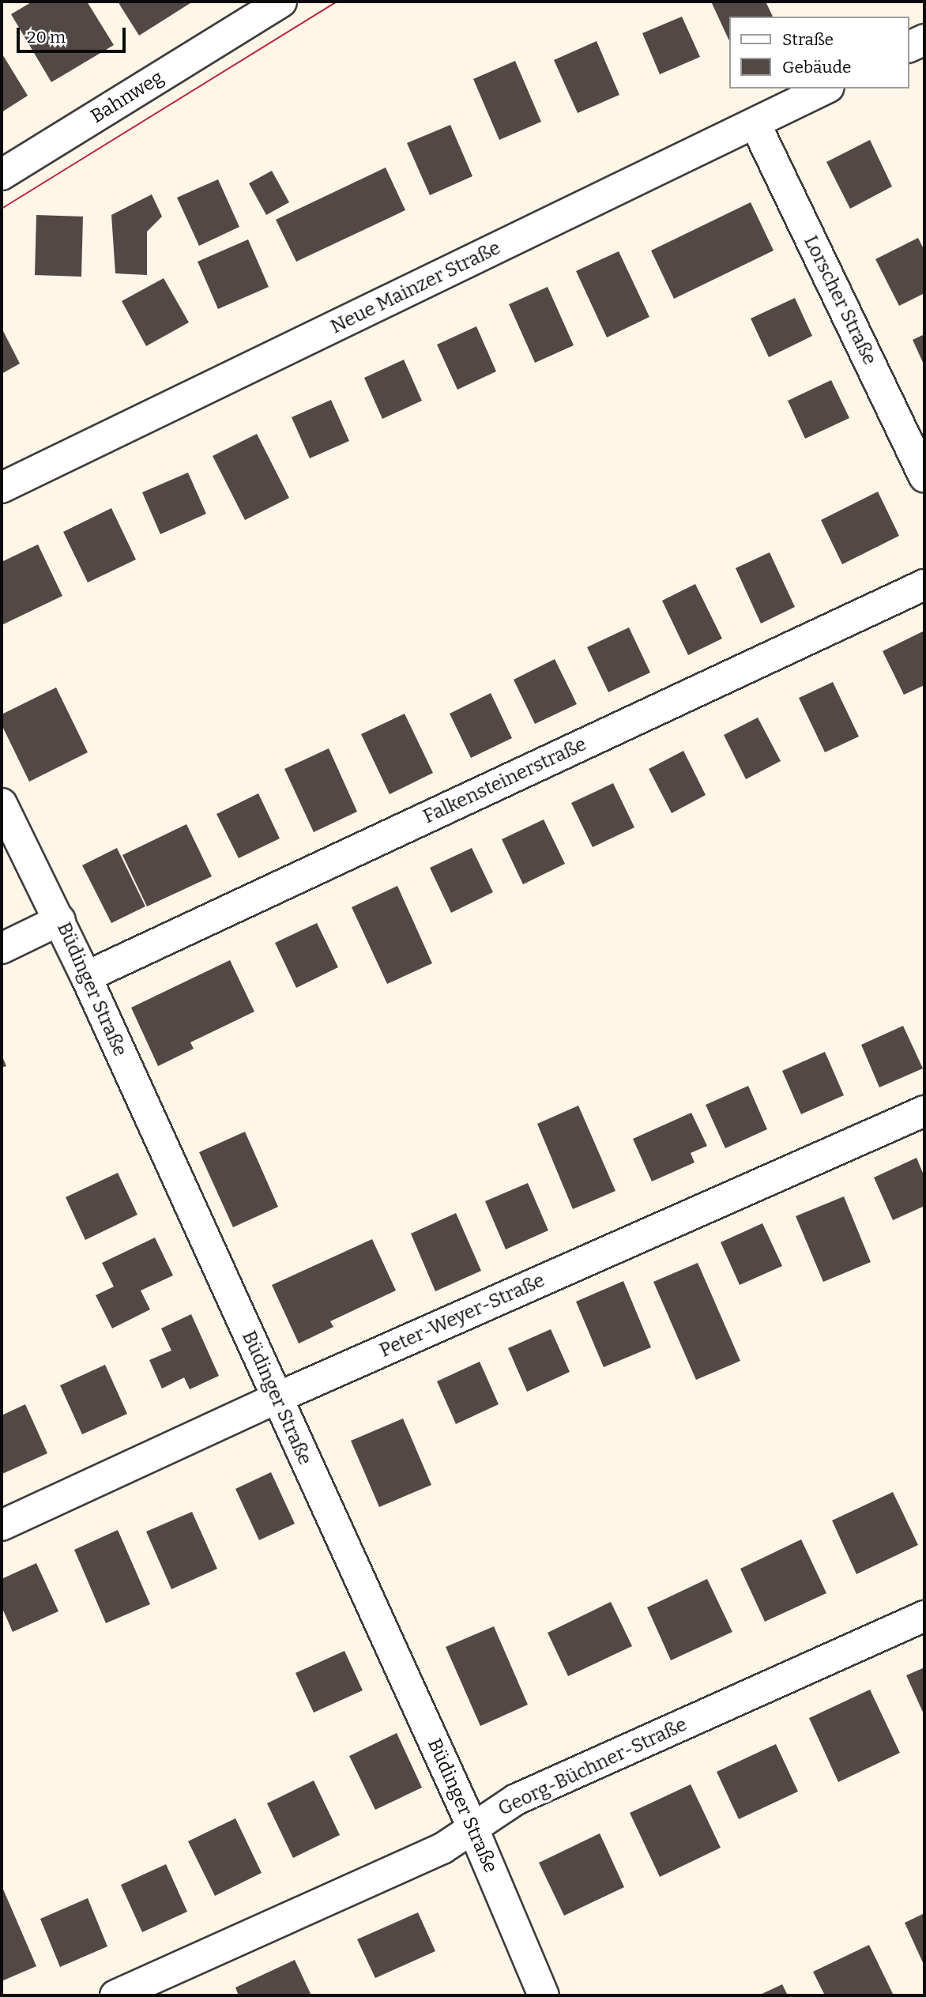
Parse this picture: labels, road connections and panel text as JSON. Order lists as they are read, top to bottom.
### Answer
{
  "streets": {
    "street": [
      "Bahnweg",
      "Neue Mainzer Straße",
      "Lorscher Straße",
      "Falkensteinerstraße",
      "Büdinger Straße",
      "Peter-Weyer-Straße",
      "Georg-Büchner-Straße"
    ]
  },
  "crossings": [
    ["Neue Mainzer Straße", "Lorscher Straße"],
    ["Falkensteinerstraße", "Büdinger Straße"],
    ["Büdinger Straße", "Peter-Weyer-Straße"],
    ["Büdinger Straße", "Georg-Büchner-Straße"]
  ],
  "legend": ["Straße", "Gebäude"],
  "scale_bar": "20 m"
}
